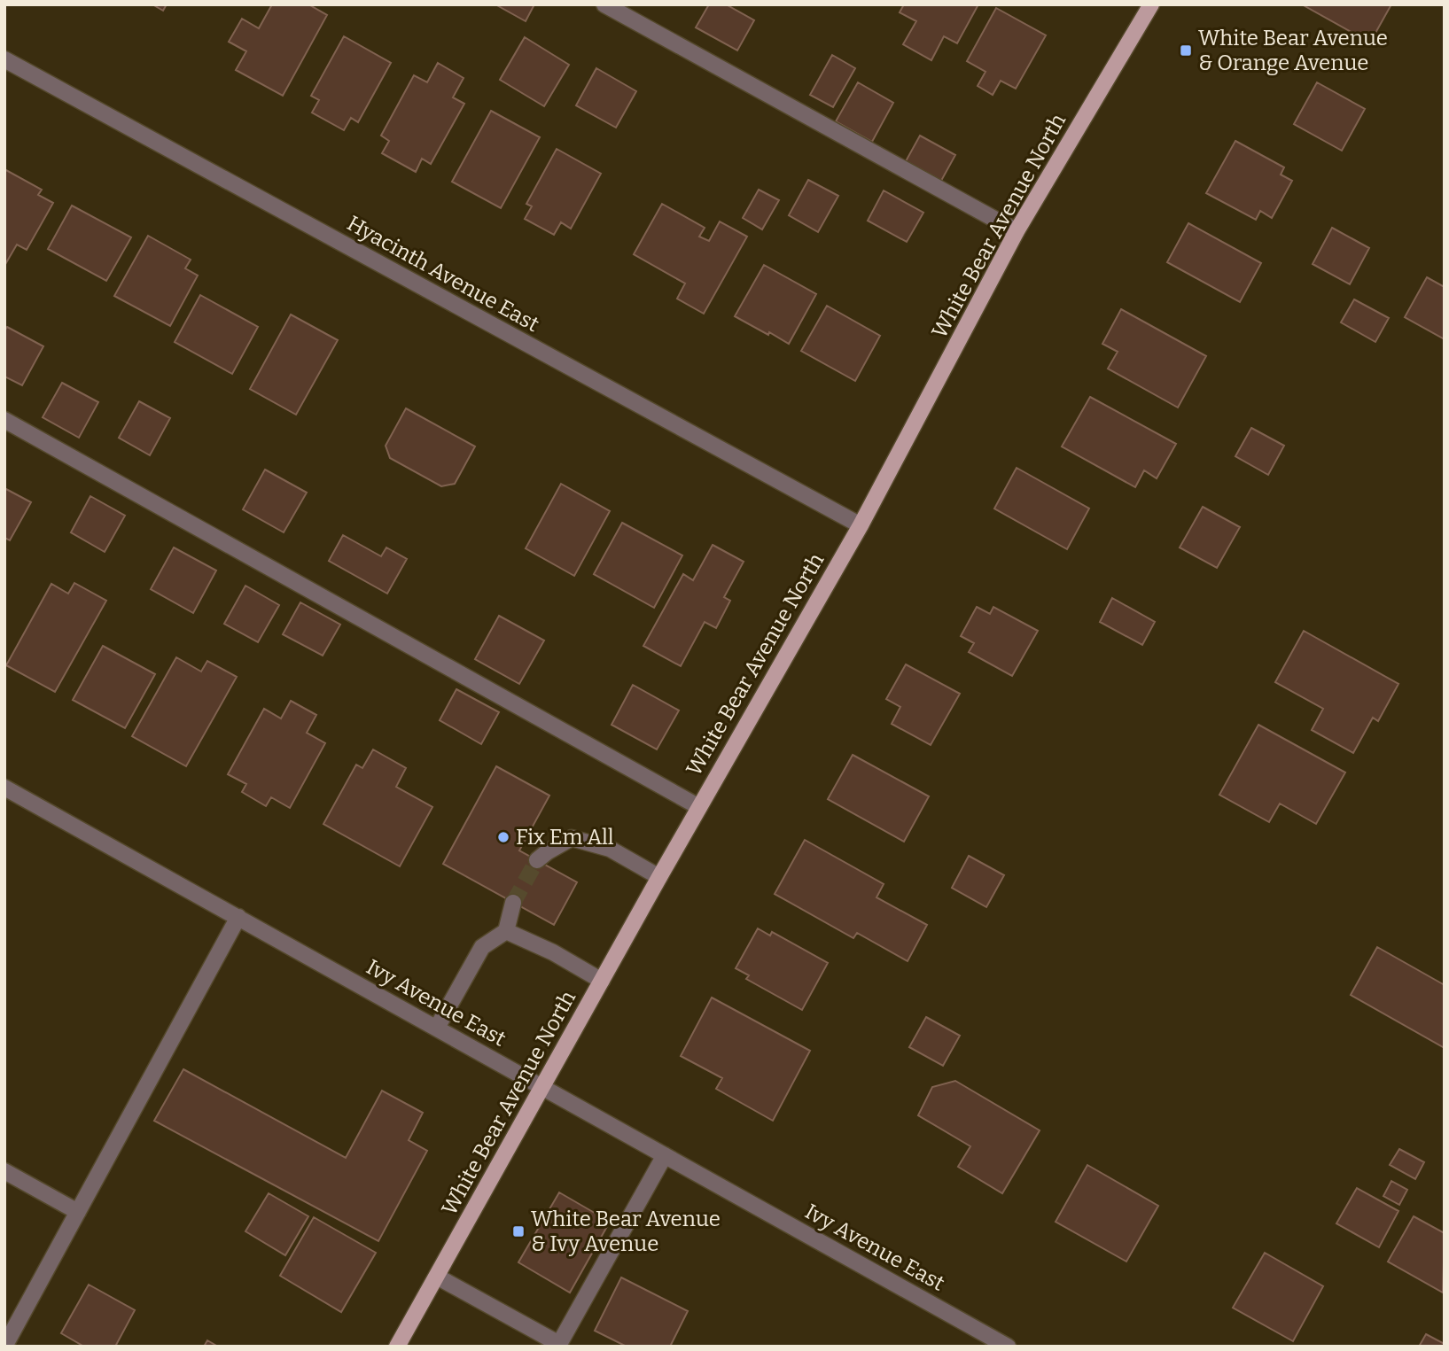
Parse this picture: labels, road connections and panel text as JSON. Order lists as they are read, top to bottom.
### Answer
{
  "streets": {
    "main road": ["White Bear Avenue North"],
    "street": ["Hyacinth Avenue East", "Ivy Avenue East"]
  },
  "crossings": [
    ["White Bear Avenue North", "Hyacinth Avenue East"],
    ["White Bear Avenue North", "Ivy Avenue East"]
  ],
  "places": {
    "transit": ["White Bear Avenue & Orange Avenue", "White Bear Avenue & Ivy Avenue"],
    "other": ["Fix Em All"]
  }
}
